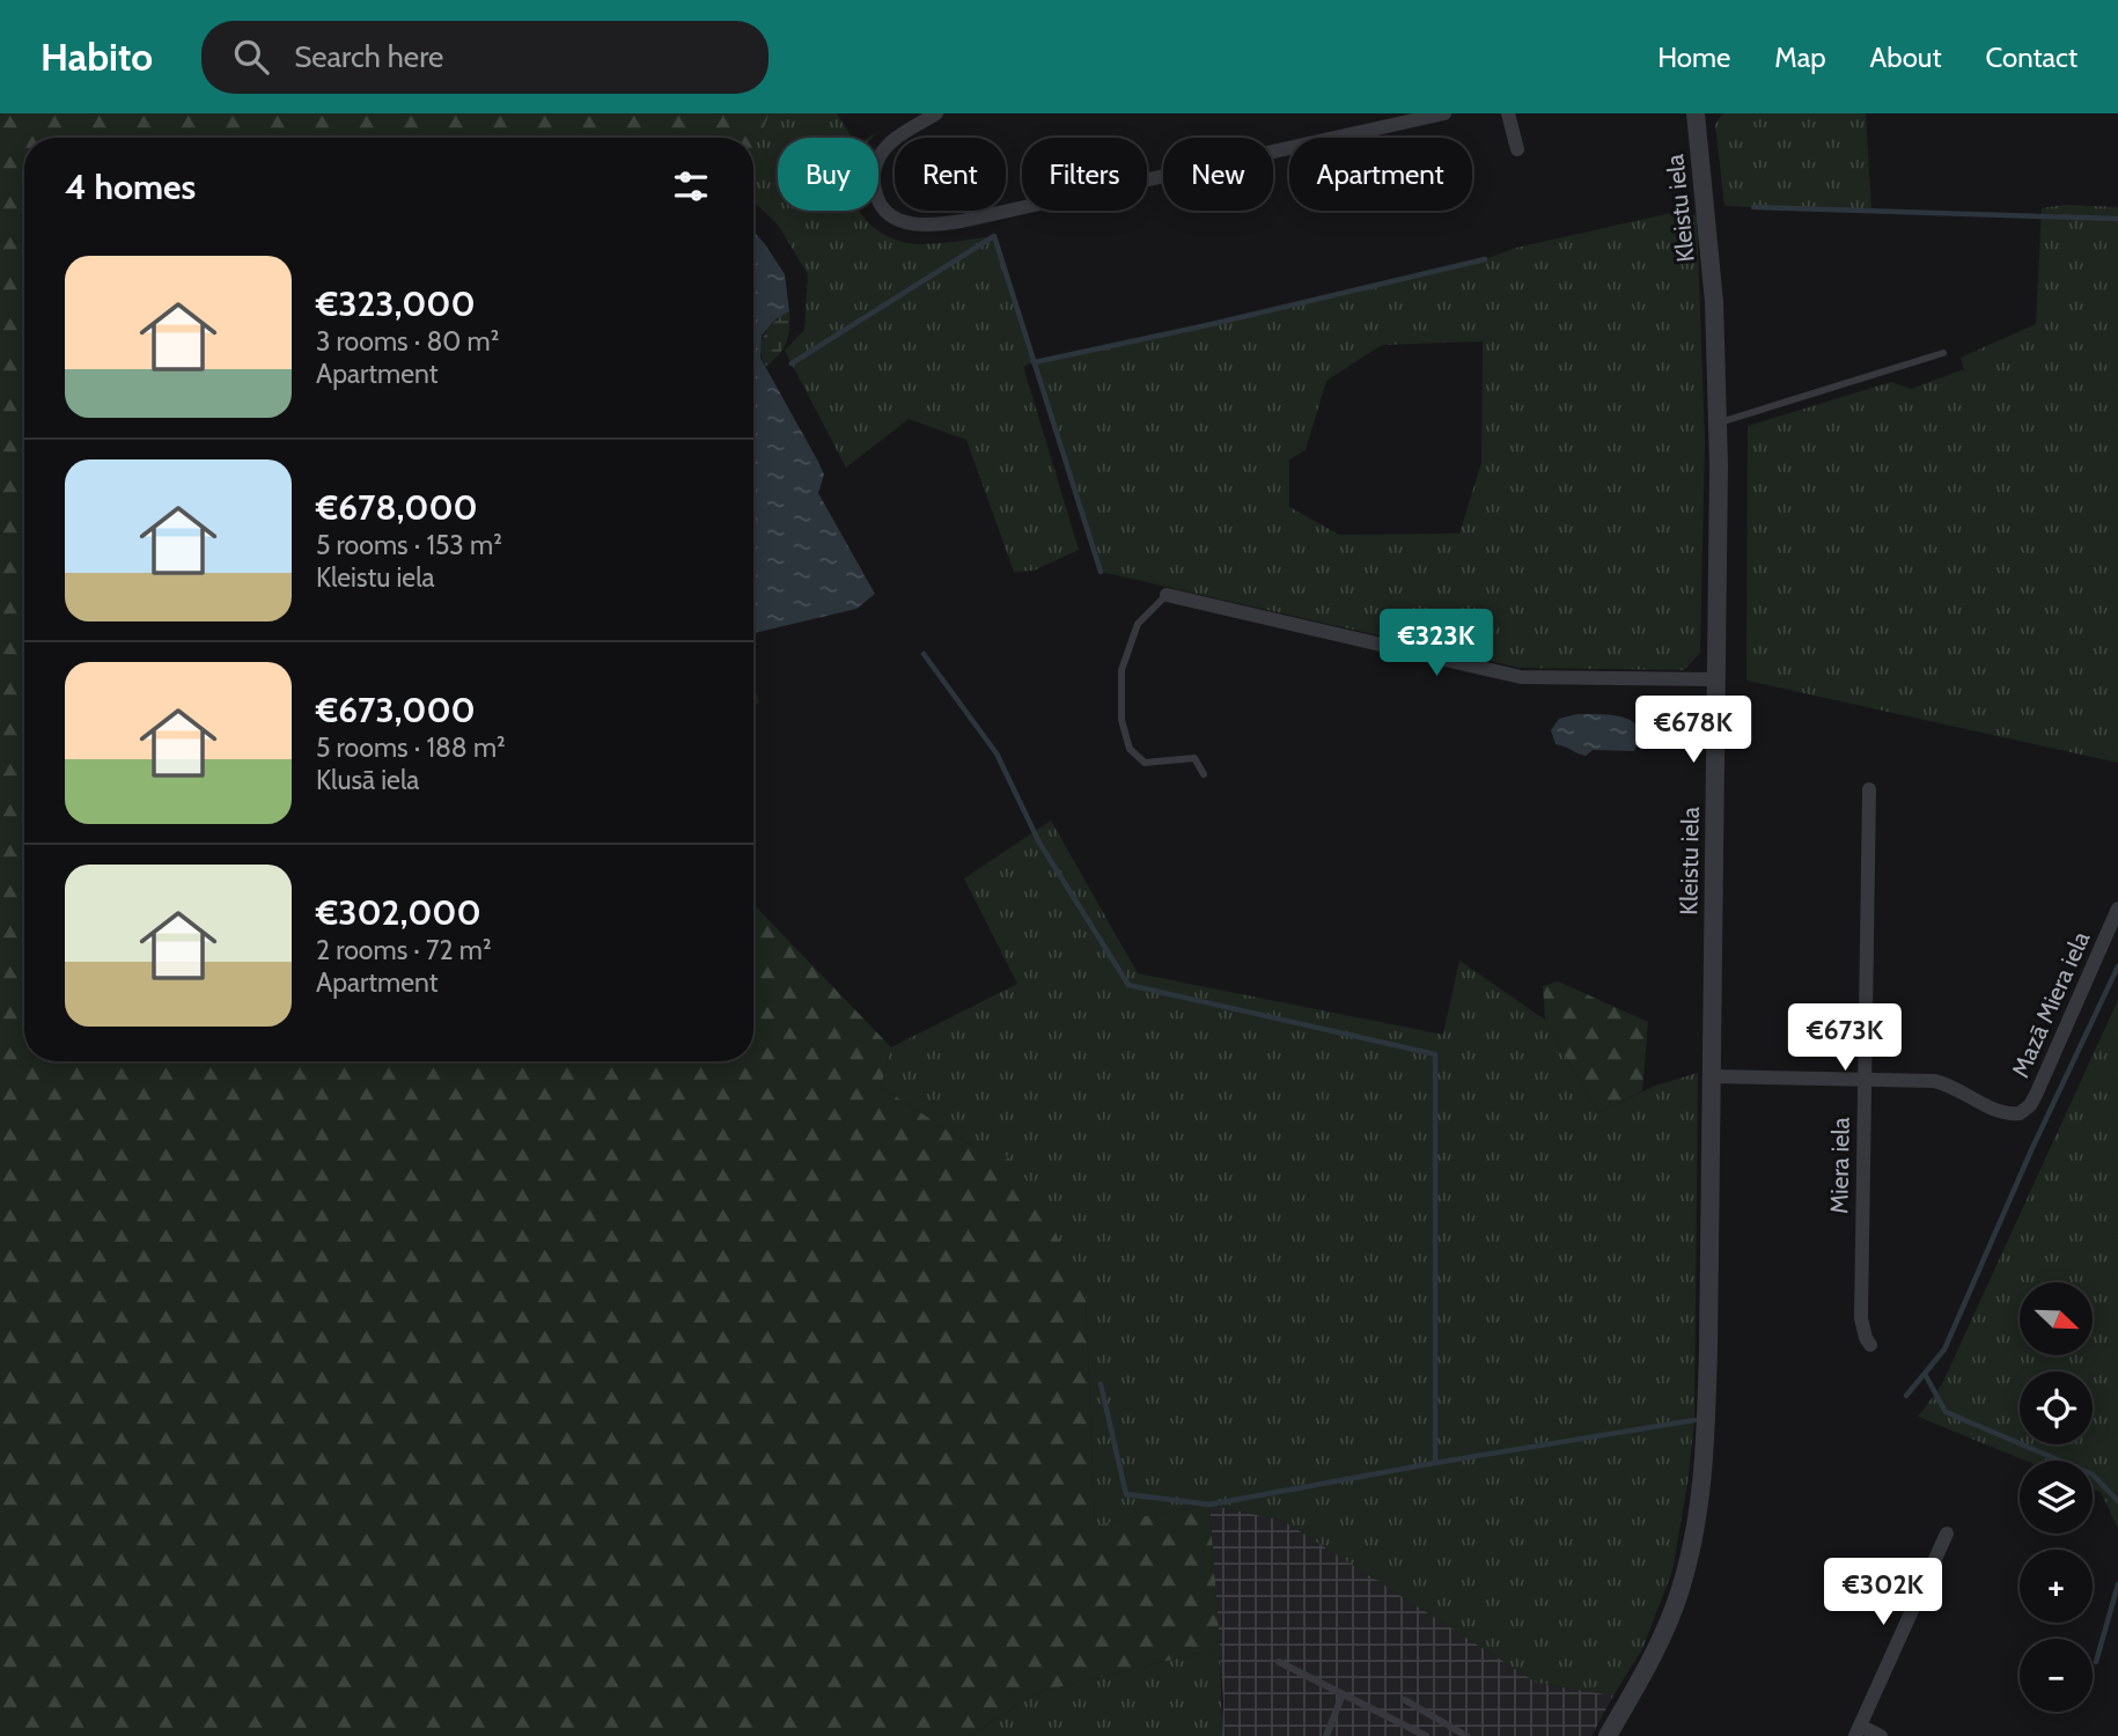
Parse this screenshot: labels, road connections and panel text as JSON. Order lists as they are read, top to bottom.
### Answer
{
  "streets": {
    "street": ["Kleistu iela", "Mazā Miera iela", "Miera iela"]
  },
  "crossings": [
    ["Mazā Miera iela", "Miera iela"]
  ],
  "north": "bottom right",
  "page": {
    "header": "Habito",
    "search": "Search here",
    "nav": [
      "Home",
      "Map",
      "About",
      "Contact"
    ],
    "chip": [
      "Buy",
      "Rent",
      "Filters",
      "New",
      "Apartment"
    ],
    "heading": "4 homes",
    "list": [
      {
        "name": "€323,000",
        "note": "3 rooms · 80 m² · Apartment"
      },
      {
        "name": "€678,000",
        "note": "5 rooms · 153 m² · Kleistu iela"
      },
      {
        "name": "€673,000",
        "note": "5 rooms · 188 m² · Klusā iela"
      },
      {
        "name": "€302,000",
        "note": "2 rooms · 72 m² · Apartment"
      }
    ],
    "price": [
      "€323K",
      "€678K",
      "€673K",
      "€302K"
    ],
    "map_buttons": ["+", "−"]
  }
}
